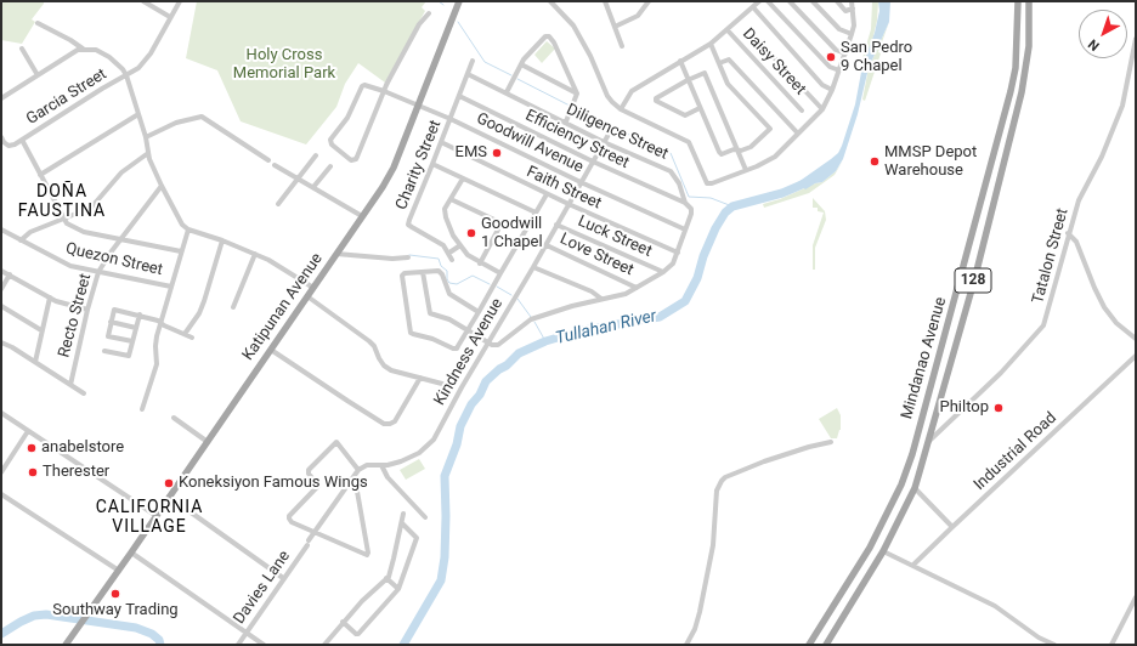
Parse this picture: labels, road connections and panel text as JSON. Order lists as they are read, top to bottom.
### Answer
{
  "streets": {
    "main road": ["128", "Katipunan Avenue", "Mindanao Avenue"],
    "street": [
      "Daisy Street",
      "Garcia Street",
      "Diligence Street",
      "Efficiency Street",
      "Goodwill Avenue",
      "Charity Street",
      "Faith Street",
      "Luck Street",
      "Love Street",
      "Tatalon Street",
      "Quezon Street",
      "Recto Street",
      "Kindness Avenue",
      "Industrial Road",
      "Davies Lane"
    ]
  },
  "crossings": [
    ["Diligence Street", "Efficiency Street"],
    ["Diligence Street", "Goodwill Avenue"],
    ["Diligence Street", "Charity Street"],
    ["Diligence Street", "Faith Street"],
    ["Diligence Street", "Luck Street"],
    ["Diligence Street", "Love Street"],
    ["Diligence Street", "Kindness Avenue"],
    ["Efficiency Street", "Charity Street"],
    ["Efficiency Street", "Kindness Avenue"],
    ["Goodwill Avenue", "Charity Street"],
    ["Goodwill Avenue", "Katipunan Avenue"],
    ["Goodwill Avenue", "Kindness Avenue"],
    ["Charity Street", "Faith Street"],
    ["Faith Street", "Kindness Avenue"],
    ["Luck Street", "Kindness Avenue"],
    ["Love Street", "Kindness Avenue"],
    ["Tatalon Street", "Mindanao Avenue"],
    ["Quezon Street", "Recto Street"]
  ],
  "districts": ["DOÑA FAUSTINA", "CALIFORNIA VILLAGE"],
  "water": ["Tullahan River"],
  "parks": ["Holy Cross Memorial Park"],
  "places": [
    "San Pedro 9 Chapel",
    "EMS",
    "MMSP Depot Warehouse",
    "Goodwill 1 Chapel",
    "Philtop",
    "anabelstore",
    "Therester",
    "Koneksiyon Famous Wings",
    "Southway Trading"
  ],
  "north": "bottom left"
}
